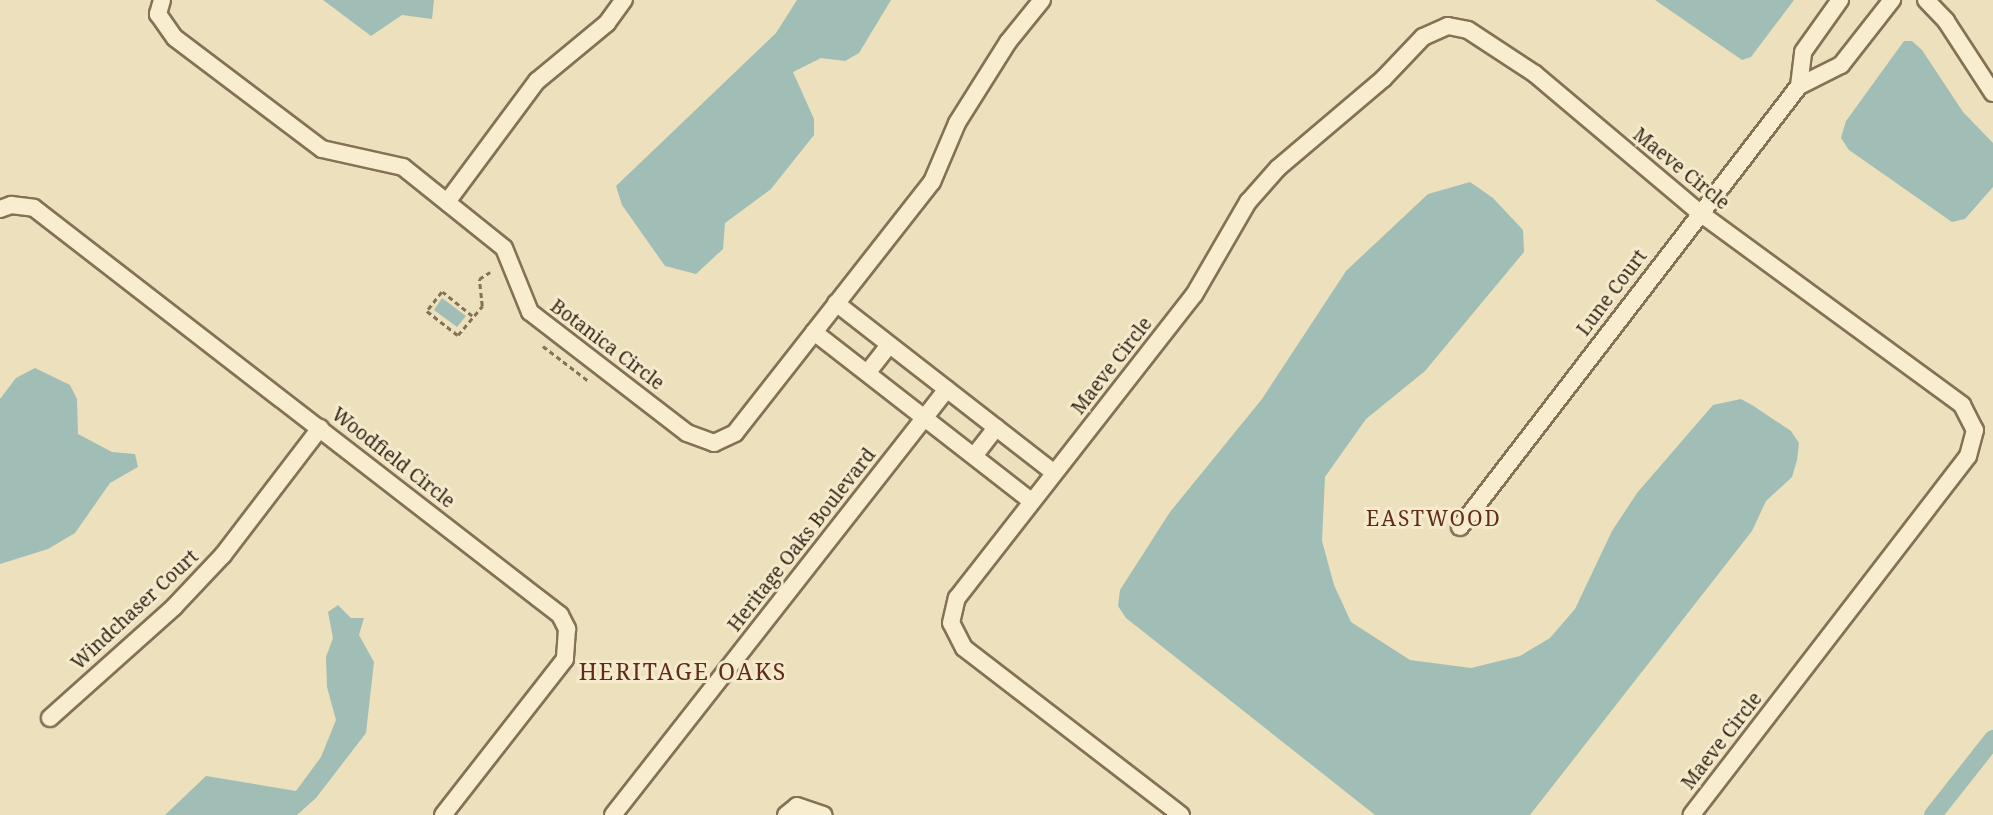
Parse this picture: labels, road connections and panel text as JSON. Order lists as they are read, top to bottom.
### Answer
{
  "streets": {
    "street": [
      "Maeve Circle",
      "Lune Court",
      "Botanica Circle",
      "Woodfield Circle",
      "Heritage Oaks Boulevard",
      "Windchaser Court"
    ]
  },
  "crossings": [
    ["Maeve Circle", "Lune Court"],
    ["Woodfield Circle", "Windchaser Court"]
  ],
  "districts": ["EASTWOOD", "HERITAGE OAKS"]
}
